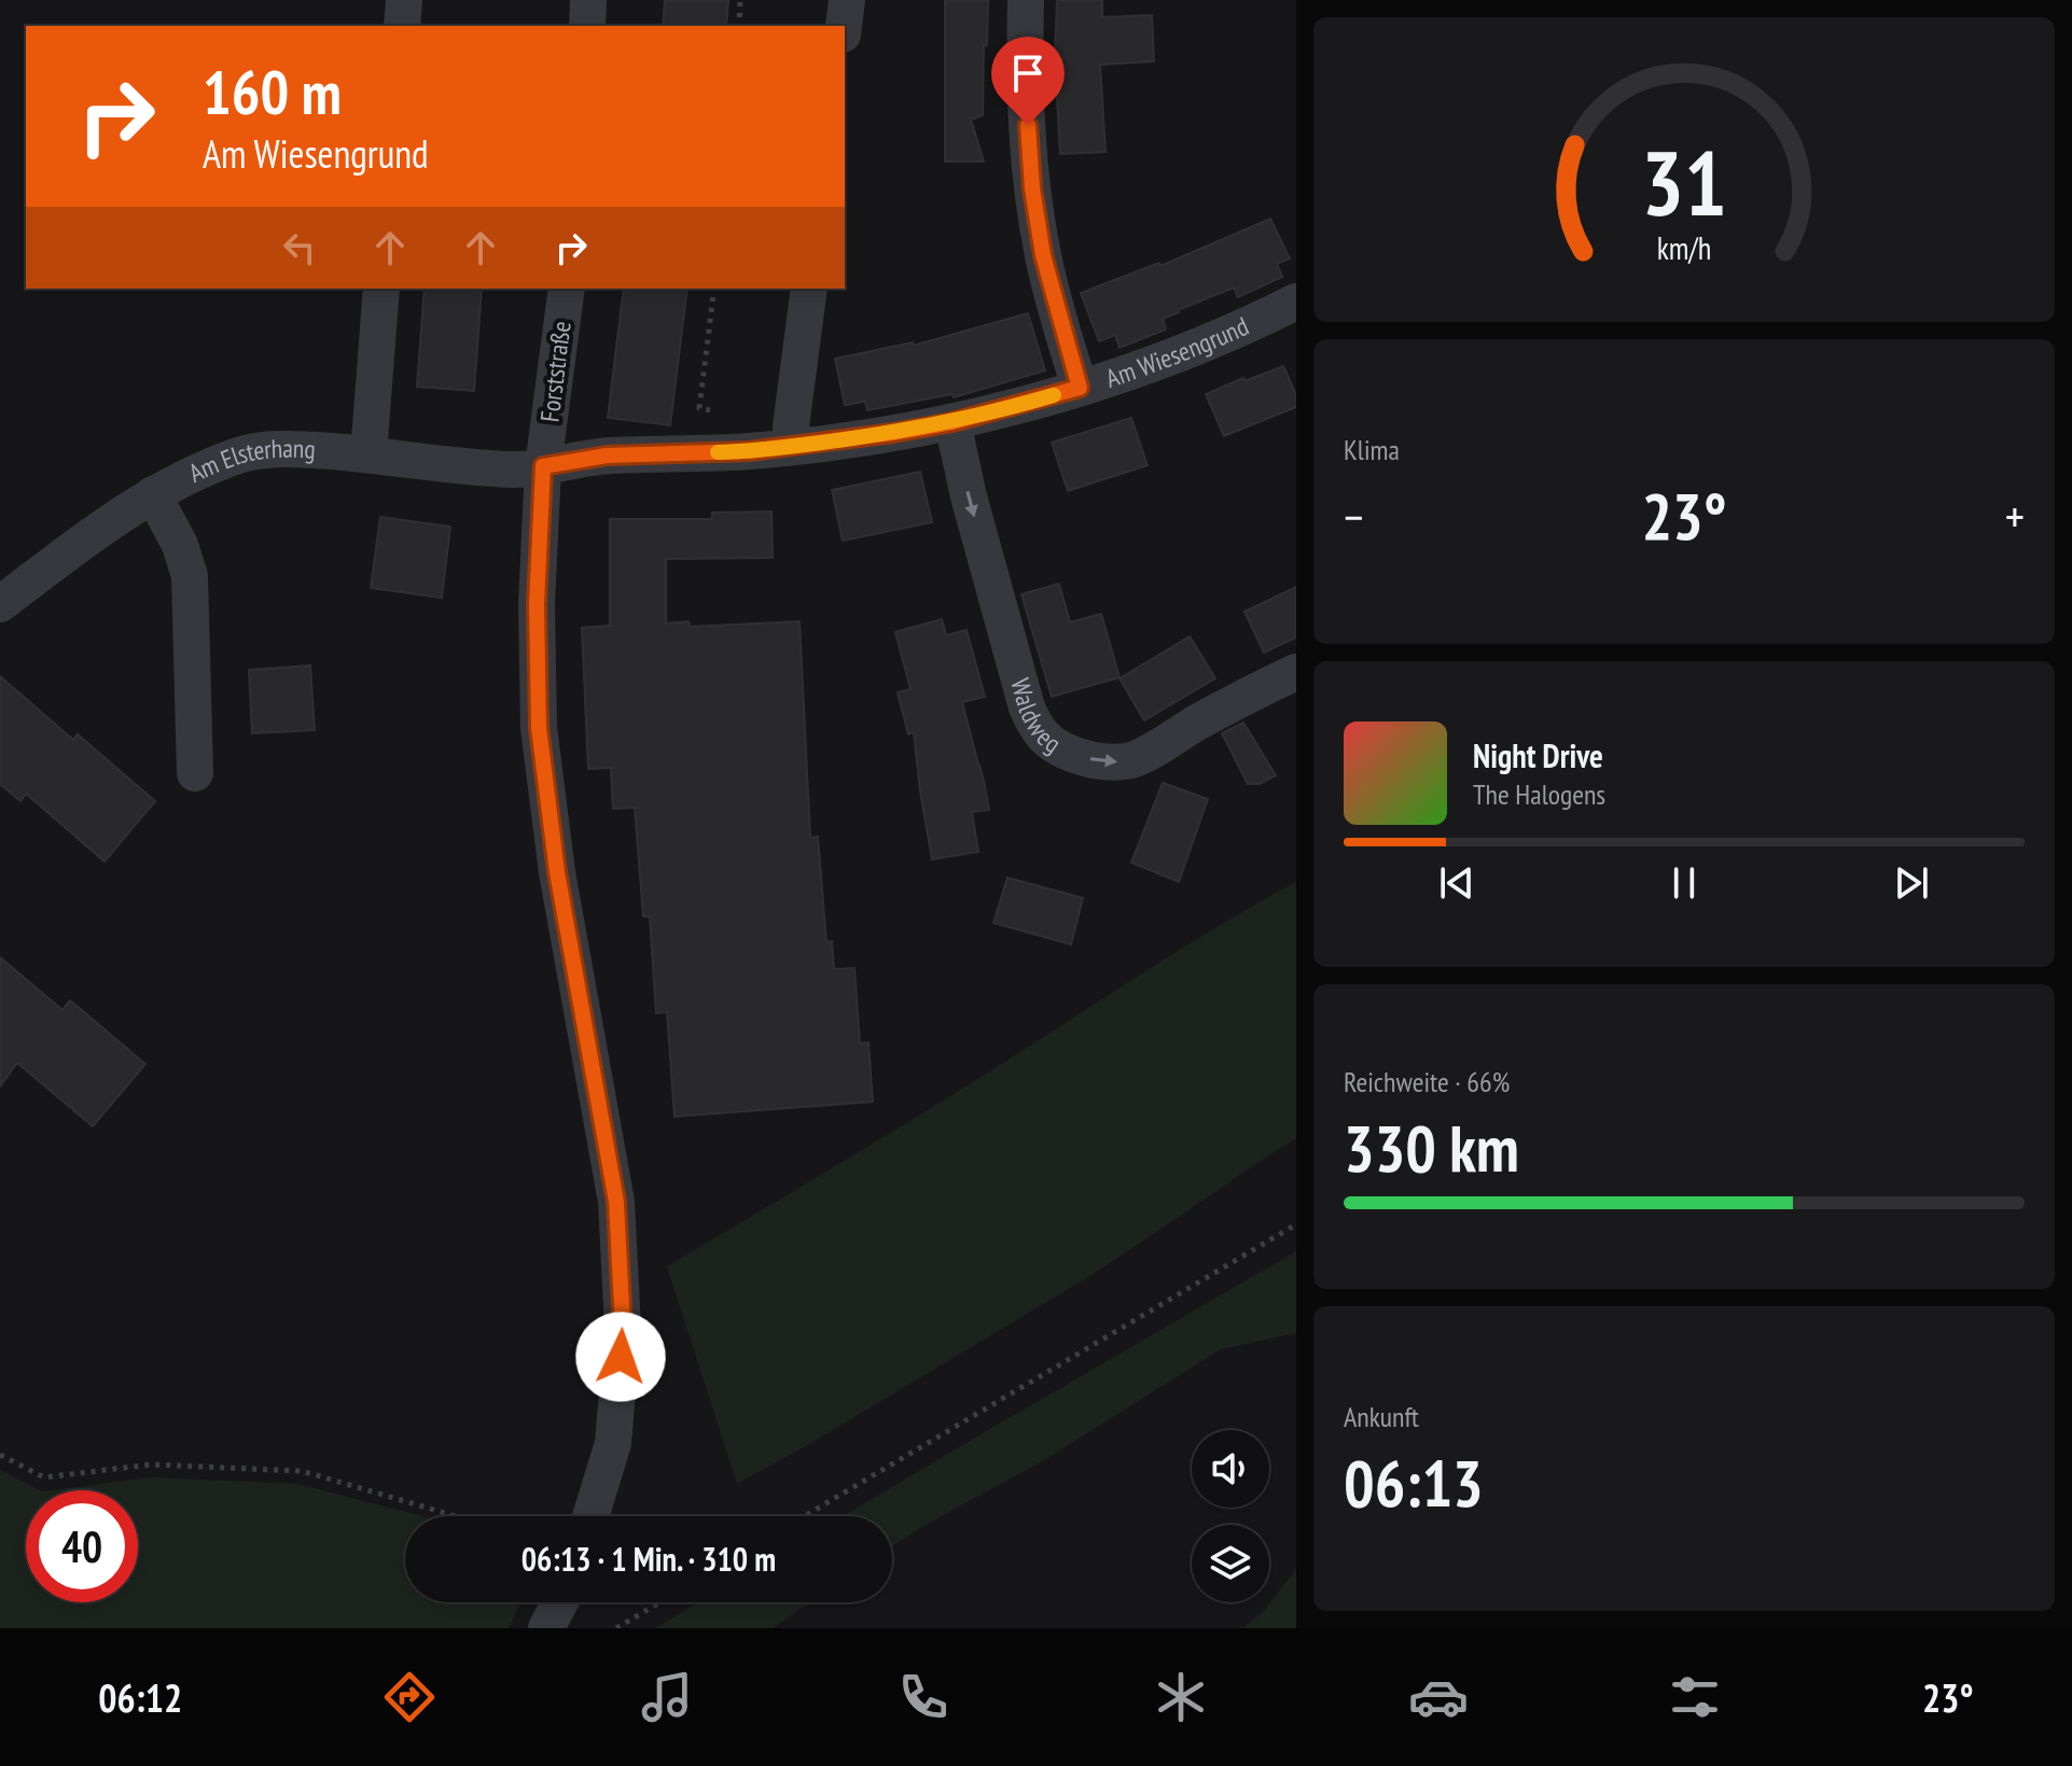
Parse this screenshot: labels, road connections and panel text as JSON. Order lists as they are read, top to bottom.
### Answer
{
  "streets": {
    "street": [
      "Am Wiesengrund",
      "Forststraße",
      "Am Elsterhang",
      "Waldweg"
    ]
  },
  "crossings": [
    ["Am Wiesengrund", "Forststraße"],
    ["Am Wiesengrund", "Am Elsterhang"],
    ["Am Wiesengrund", "Waldweg"],
    ["Forststraße", "Am Elsterhang"]
  ],
  "page": {
    "turn": ["160 m", "Am Wiesengrund"],
    "tile": [
      "Klima",
      ["Reichweite · 66%", "330 km"],
      ["Ankunft", "06:13"]
    ],
    "heat": ["−", "23°", "+"],
    "song": ["Night Drive", "The Halogens"],
    "limit": "40",
    "trip": "06:13 · 1 Min. · 310 m",
    "tabs": ["06:12", "23°"],
    "gauge": ["31", "km/h"]
  }
}
